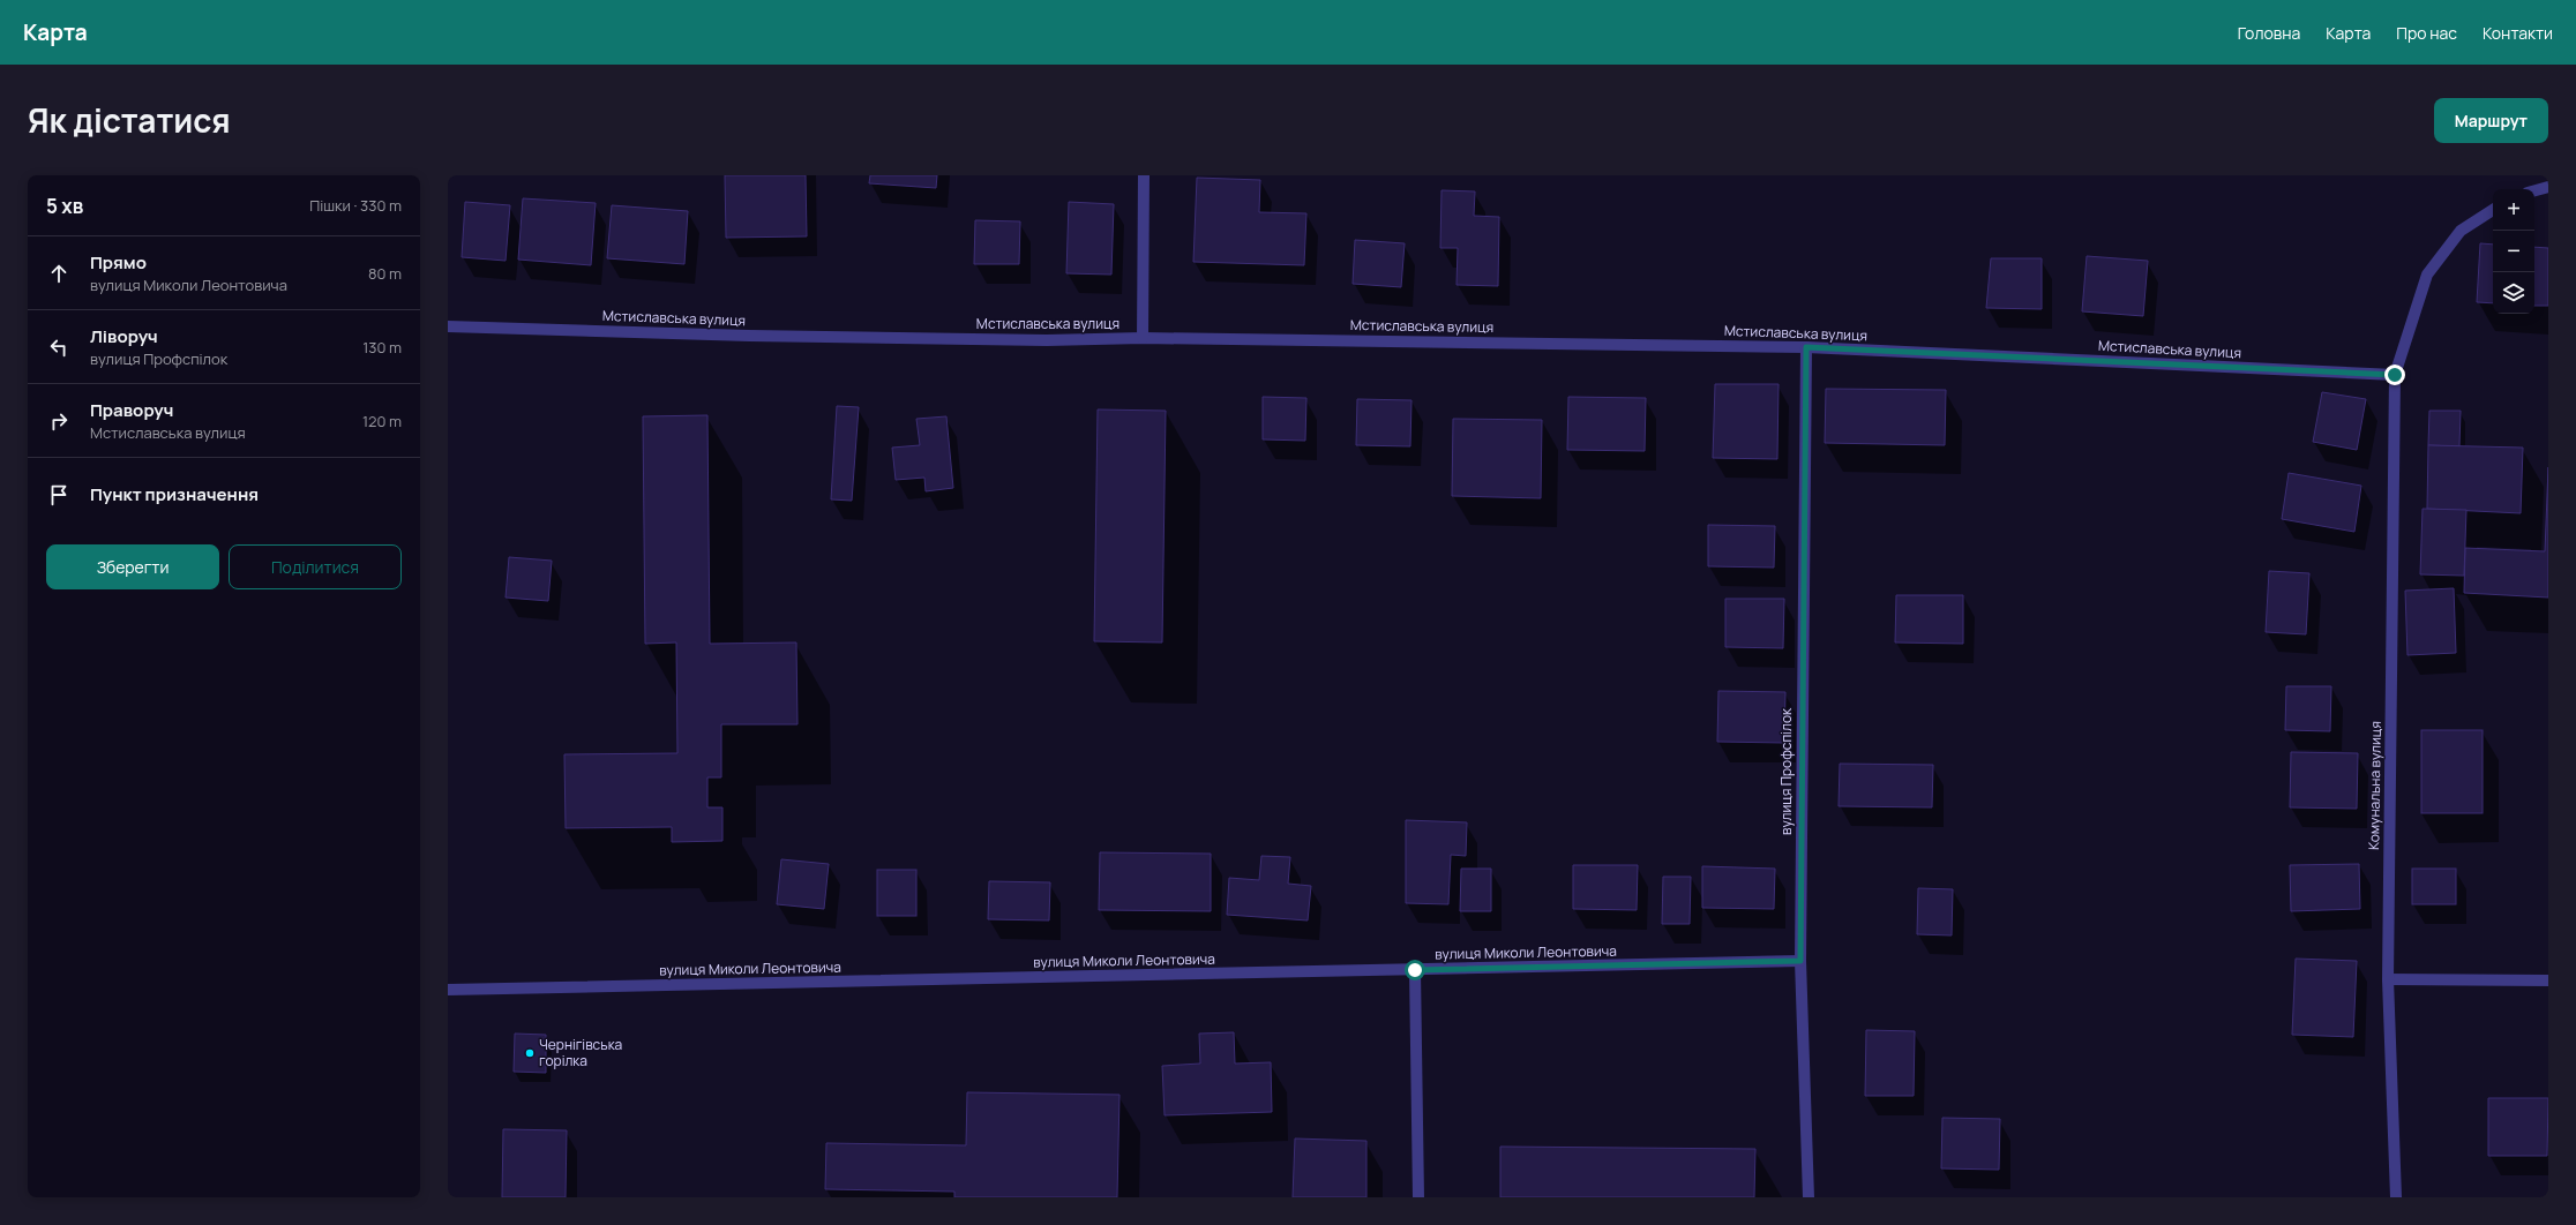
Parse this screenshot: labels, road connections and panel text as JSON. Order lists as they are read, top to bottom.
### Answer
{
  "streets": {
    "street": [
      "Мстиславська вулиця",
      "вулиця Профспілок",
      "Комунальна вулиця",
      "вулиця Миколи Леонтовича"
    ]
  },
  "crossings": [
    ["Мстиславська вулиця", "вулиця Профспілок"],
    ["Мстиславська вулиця", "Комунальна вулиця"],
    ["вулиця Профспілок", "вулиця Миколи Леонтовича"]
  ],
  "places": ["Чернігівська горілка"],
  "page": {
    "header": "Карта",
    "nav": [
      "Головна",
      "Карта",
      "Про нас",
      "Контакти"
    ],
    "title": "Як дістатися",
    "buttons": [
      "Маршрут",
      ["Зберегти", "Поділитися"]
    ],
    "heading": ["5 хв", "Пішки · 330 m"],
    "map_buttons": ["+", "−"],
    "list": [
      ["Прямо", "вулиця Миколи Леонтовича", "80 m"],
      ["Ліворуч", "вулиця Профспілок", "130 m"],
      ["Праворуч", "Мстиславська вулиця", "120 m"],
      "Пункт призначення"
    ]
  }
}
